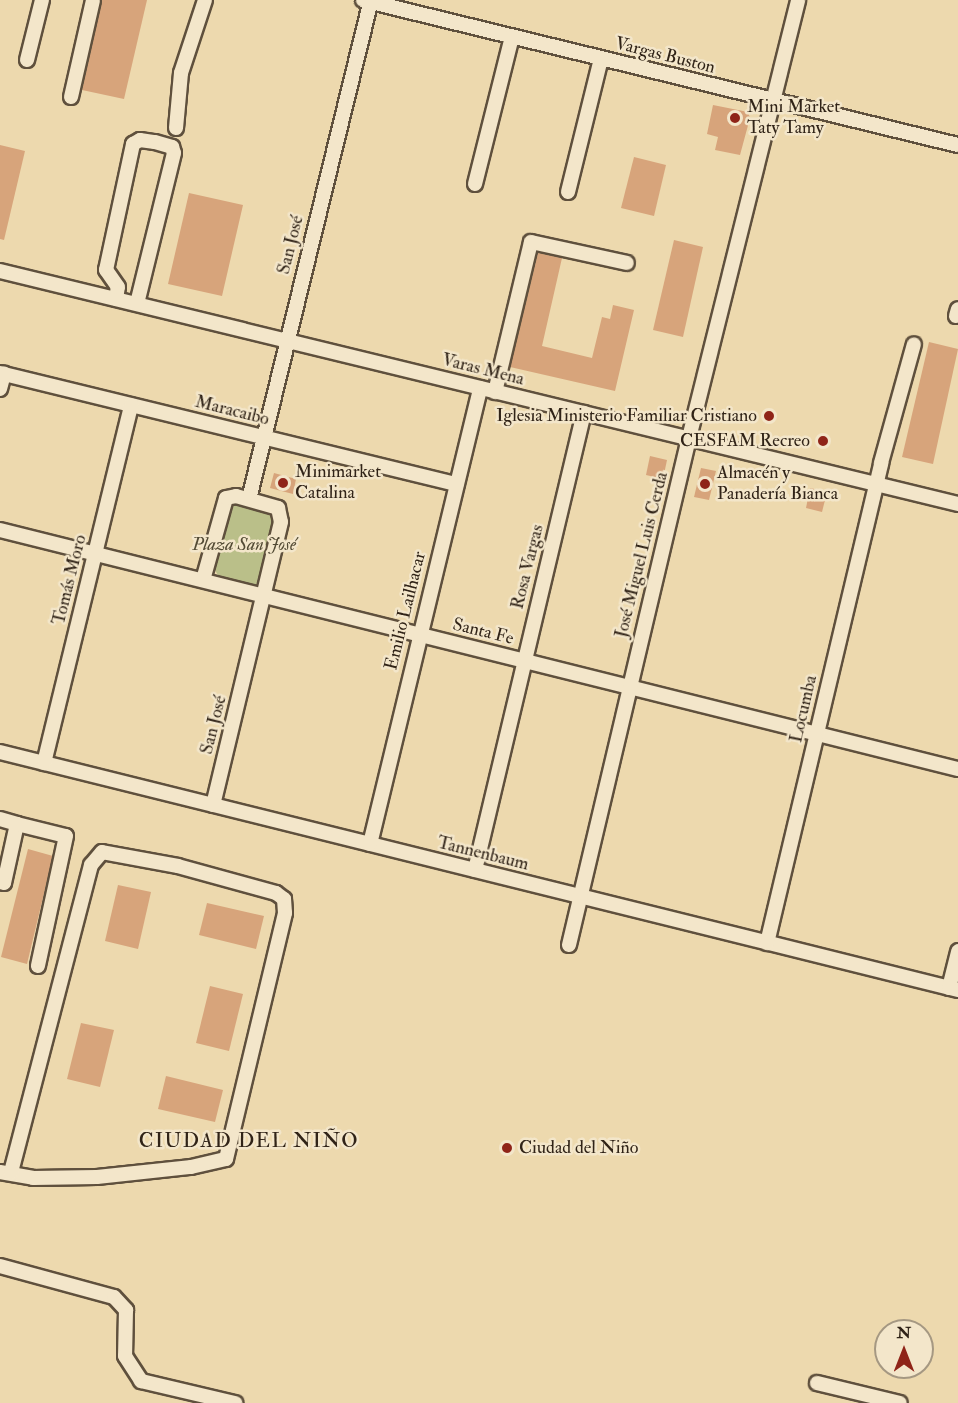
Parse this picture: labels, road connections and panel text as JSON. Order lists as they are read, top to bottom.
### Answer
{
  "streets": {
    "street": [
      "Vargas Buston",
      "San José",
      "Varas Mena",
      "Maracaibo",
      "José Miguel Luis Cerda",
      "Rosa Vargas",
      "Tomás Moro",
      "Emilio Lailhacar",
      "Santa Fe",
      "Locumba",
      "Tannenbaum"
    ]
  },
  "crossings": [
    ["Vargas Buston", "San José"],
    ["Vargas Buston", "José Miguel Luis Cerda"],
    ["San José", "Varas Mena"],
    ["San José", "Maracaibo"],
    ["San José", "Santa Fe"],
    ["San José", "Tannenbaum"],
    ["Varas Mena", "José Miguel Luis Cerda"],
    ["Varas Mena", "Rosa Vargas"],
    ["Varas Mena", "Emilio Lailhacar"],
    ["Varas Mena", "Locumba"],
    ["Maracaibo", "Tomás Moro"],
    ["Maracaibo", "Emilio Lailhacar"],
    ["José Miguel Luis Cerda", "Santa Fe"],
    ["José Miguel Luis Cerda", "Tannenbaum"],
    ["Rosa Vargas", "Santa Fe"],
    ["Rosa Vargas", "Tannenbaum"],
    ["Tomás Moro", "Santa Fe"],
    ["Tomás Moro", "Tannenbaum"],
    ["Emilio Lailhacar", "Santa Fe"],
    ["Emilio Lailhacar", "Tannenbaum"],
    ["Santa Fe", "Locumba"],
    ["Locumba", "Tannenbaum"]
  ],
  "districts": ["CIUDAD DEL NIÑO"],
  "parks": ["Plaza San José"],
  "places": [
    "Mini Market Taty Tamy",
    "Iglesia Ministerio Familiar Cristiano",
    "CESFAM Recreo",
    "Minimarket Catalina",
    "Almacén y Panadería Bianca",
    "Ciudad del Niño"
  ],
  "north": "top"
}
